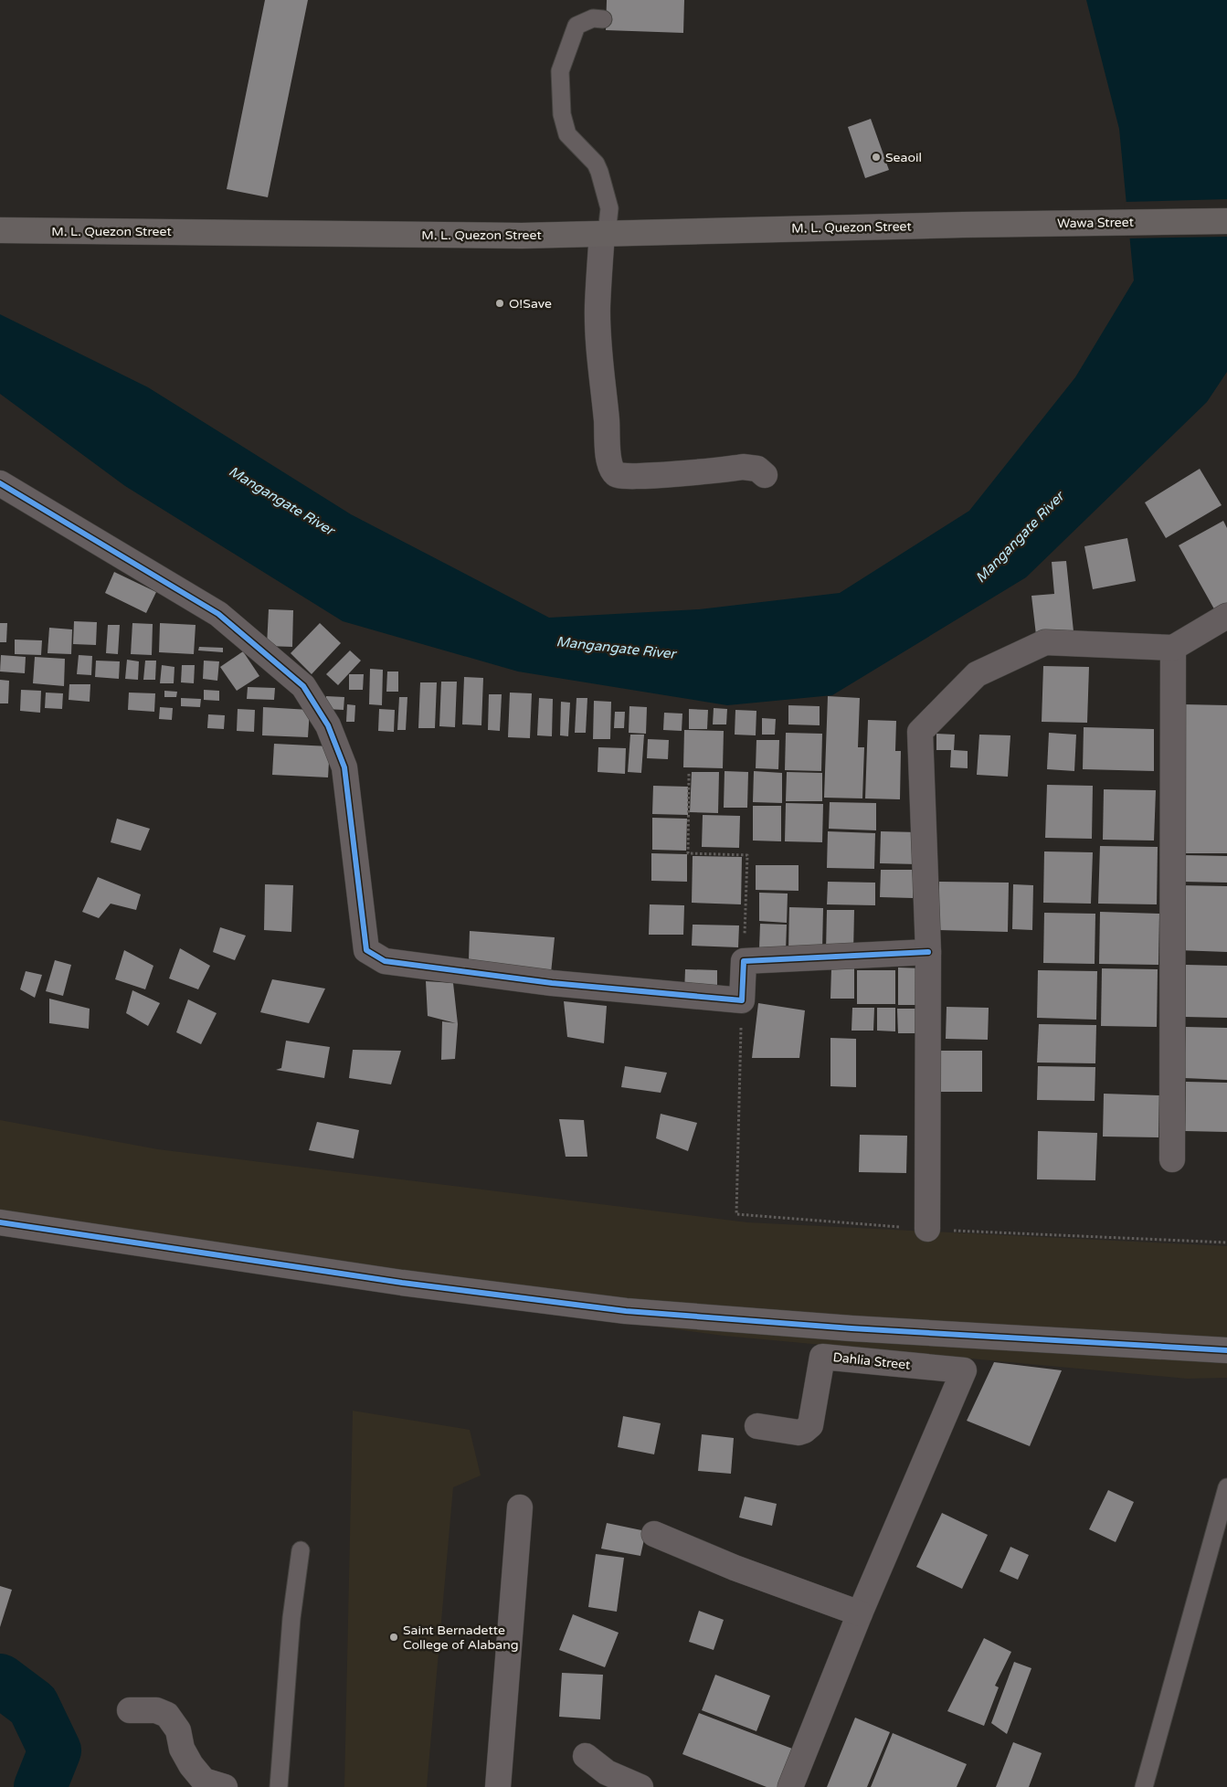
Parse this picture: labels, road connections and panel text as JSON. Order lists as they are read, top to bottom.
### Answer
{
  "streets": {
    "main road": ["Wawa Street", "M. L. Quezon Street"],
    "street": ["Dahlia Street"]
  },
  "crossings": [
    ["Wawa Street", "M. L. Quezon Street"]
  ],
  "water": ["Mangangate River"],
  "places": ["Seaoil", "O!Save", "Saint Bernadette College of Alabang"]
}
